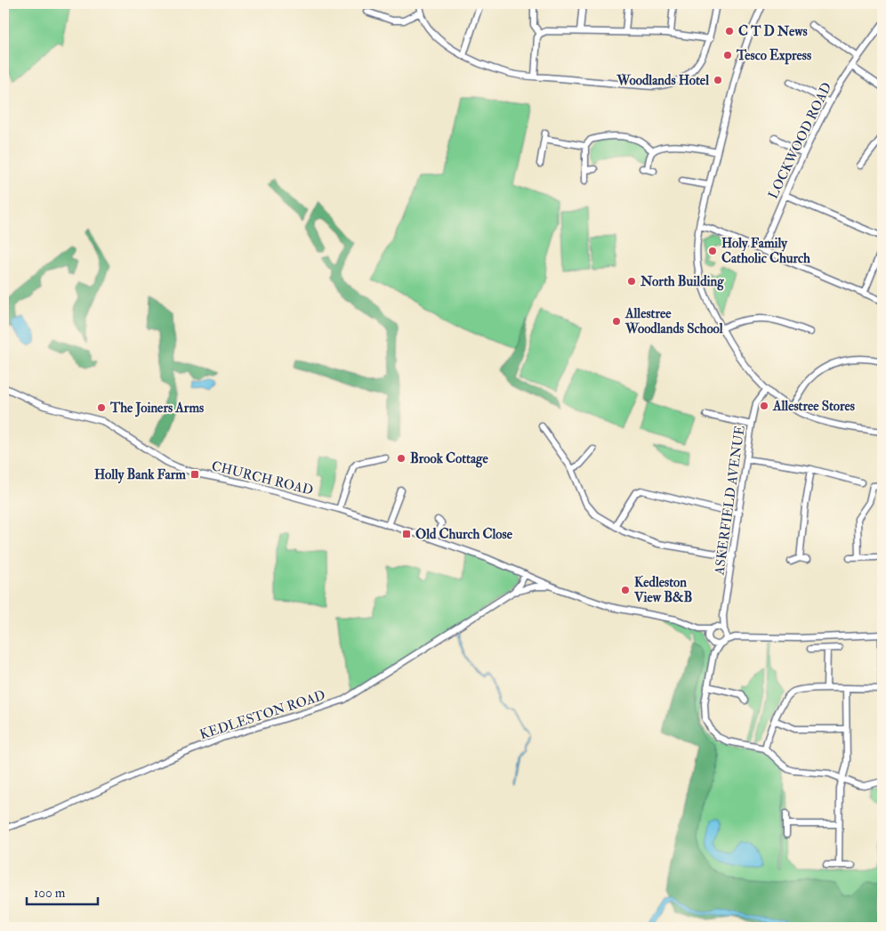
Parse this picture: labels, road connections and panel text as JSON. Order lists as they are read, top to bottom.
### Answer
{
  "streets": {
    "street": [
      "LOCKWOOD ROAD",
      "CHURCH ROAD",
      "ASKERFIELD AVENUE",
      "KEDLESTON ROAD"
    ]
  },
  "crossings": [
    ["CHURCH ROAD", "KEDLESTON ROAD"],
    ["ASKERFIELD AVENUE", "KEDLESTON ROAD"]
  ],
  "places": {
    "other": [
      "C T D News",
      "Tesco Express",
      "Woodlands Hotel",
      "Holy Family Catholic Church",
      "North Building",
      "Allestree Woodlands School",
      "Allestree Stores",
      "The Joiners Arms",
      "Brook Cottage",
      "Kedleston View B&B"
    ],
    "transit": ["Holly Bank Farm", "Old Church Close"]
  },
  "scale_bar": "100 m"
}
